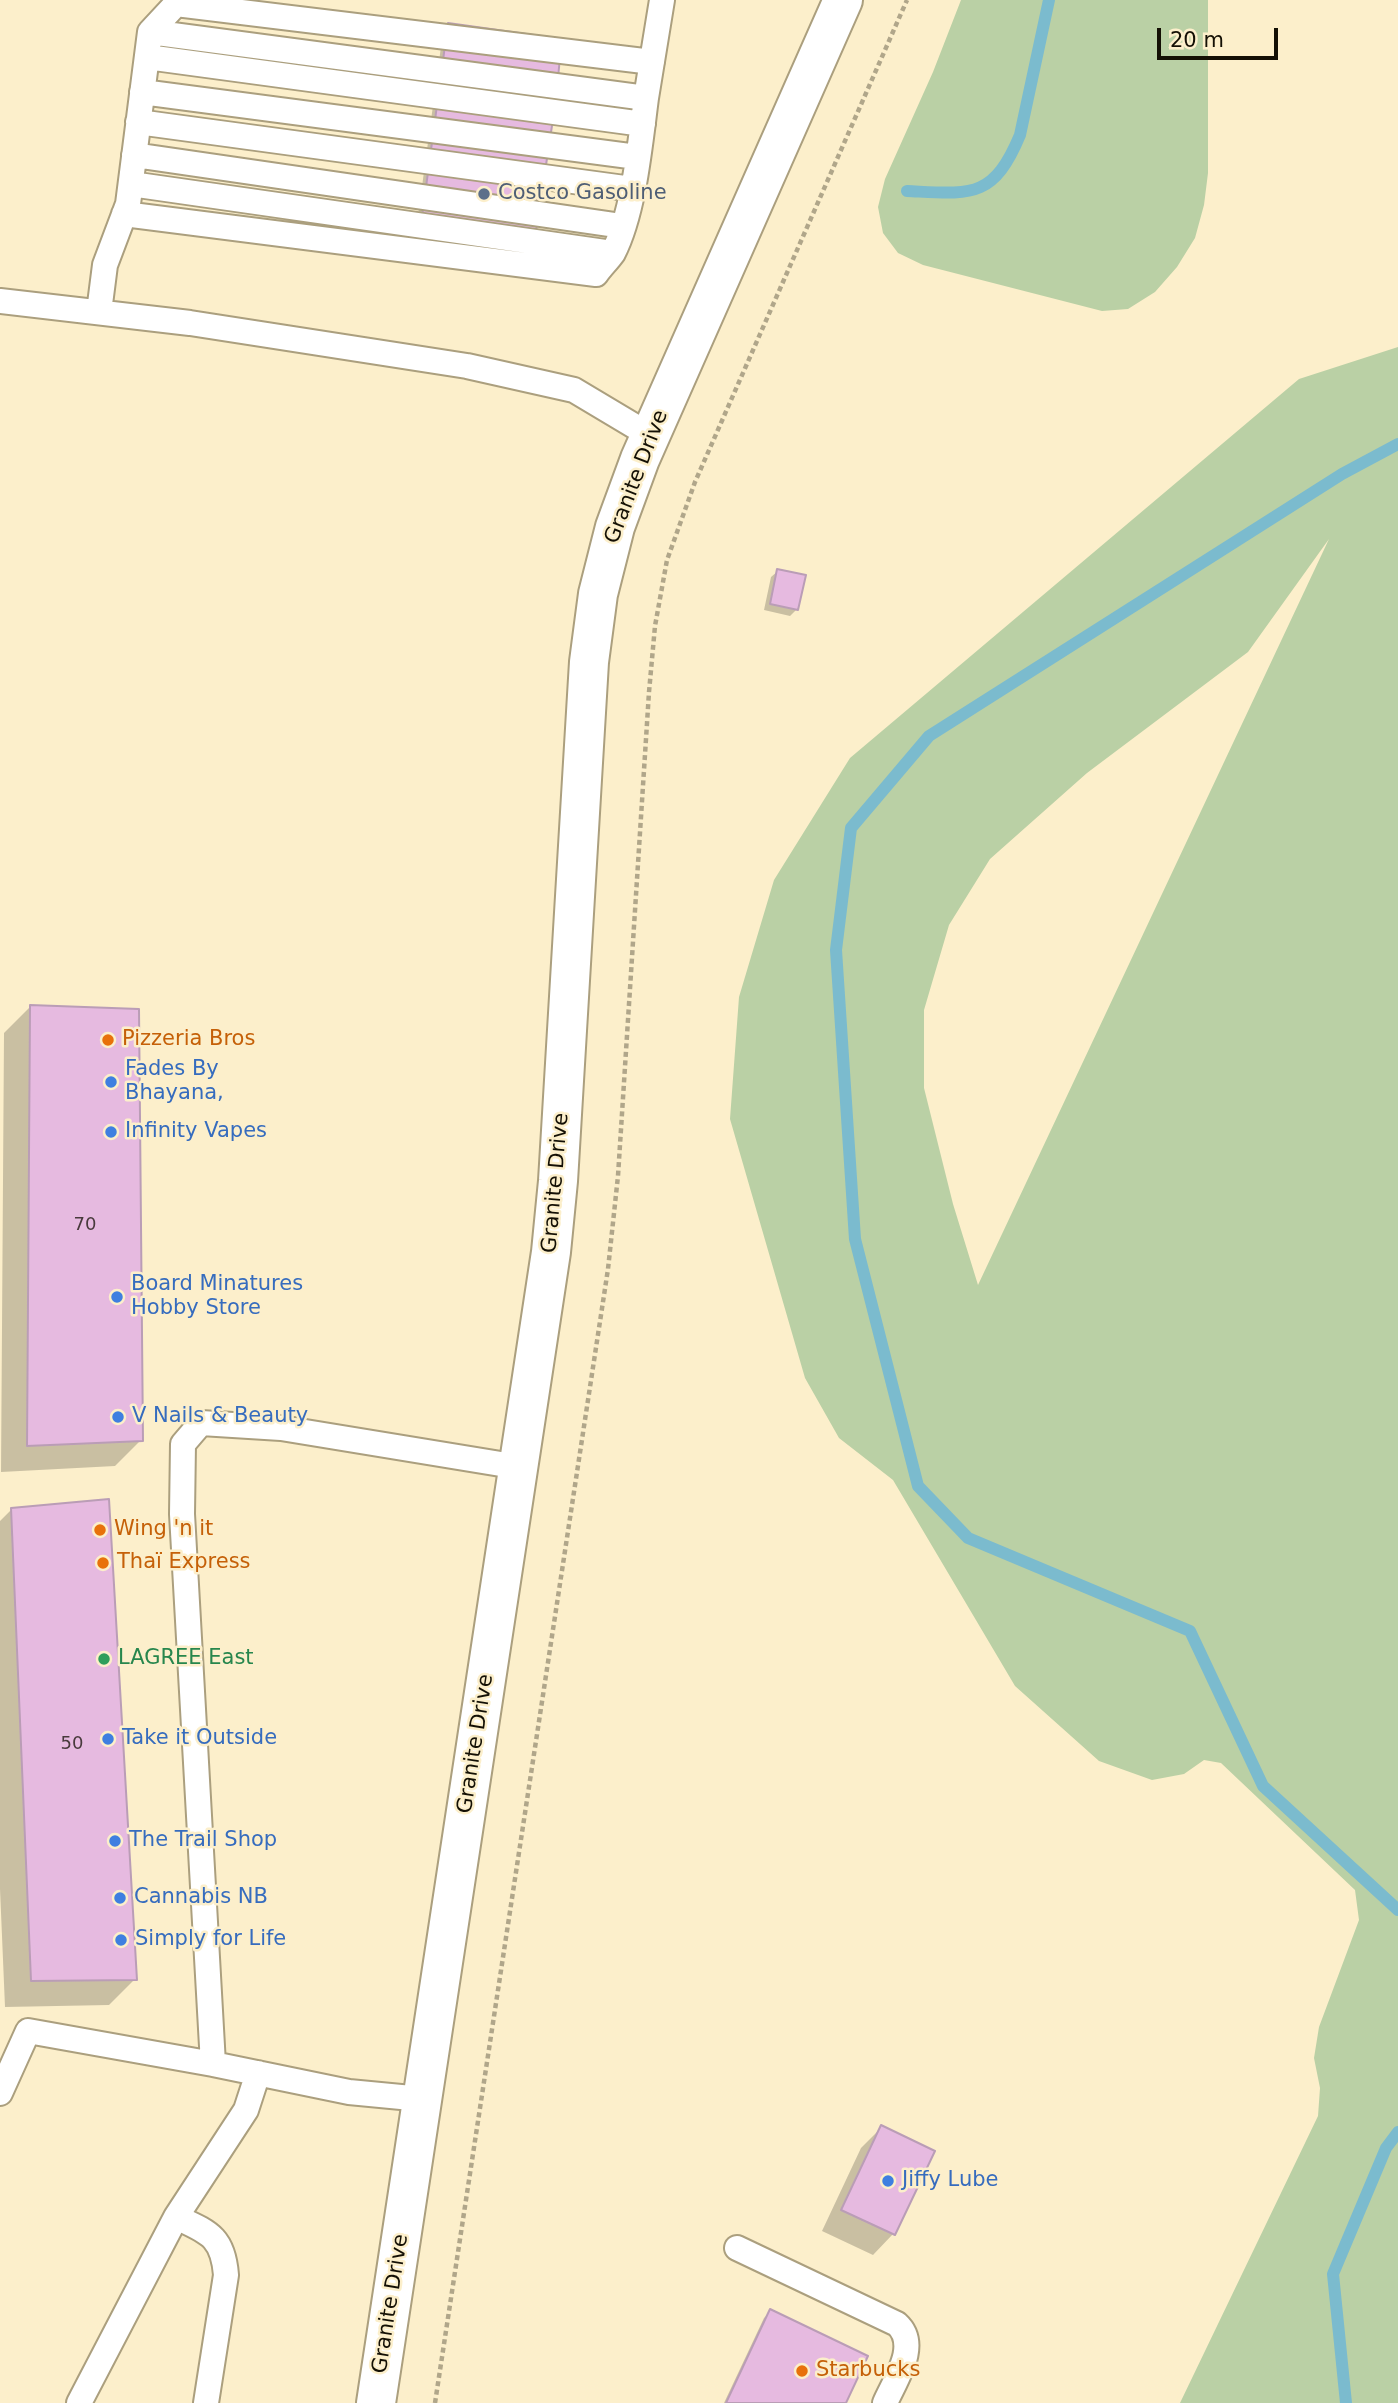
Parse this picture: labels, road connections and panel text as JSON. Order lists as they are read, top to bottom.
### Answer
{
  "streets": {
    "street": ["Granite Drive"]
  },
  "places": [
    "Costco Gasoline",
    "Pizzeria Bros",
    "Fades By Bhayana,",
    "Infinity Vapes",
    "Board Minatures Hobby Store",
    "V Nails & Beauty",
    "Wing 'n it",
    "Thaï Express",
    "LAGREE East",
    "Take it Outside",
    "The Trail Shop",
    "Cannabis NB",
    "Simply for Life",
    "Jiffy Lube",
    "Starbucks"
  ],
  "house_numbers": ["70", "50"],
  "scale_bar": "20 m"
}
